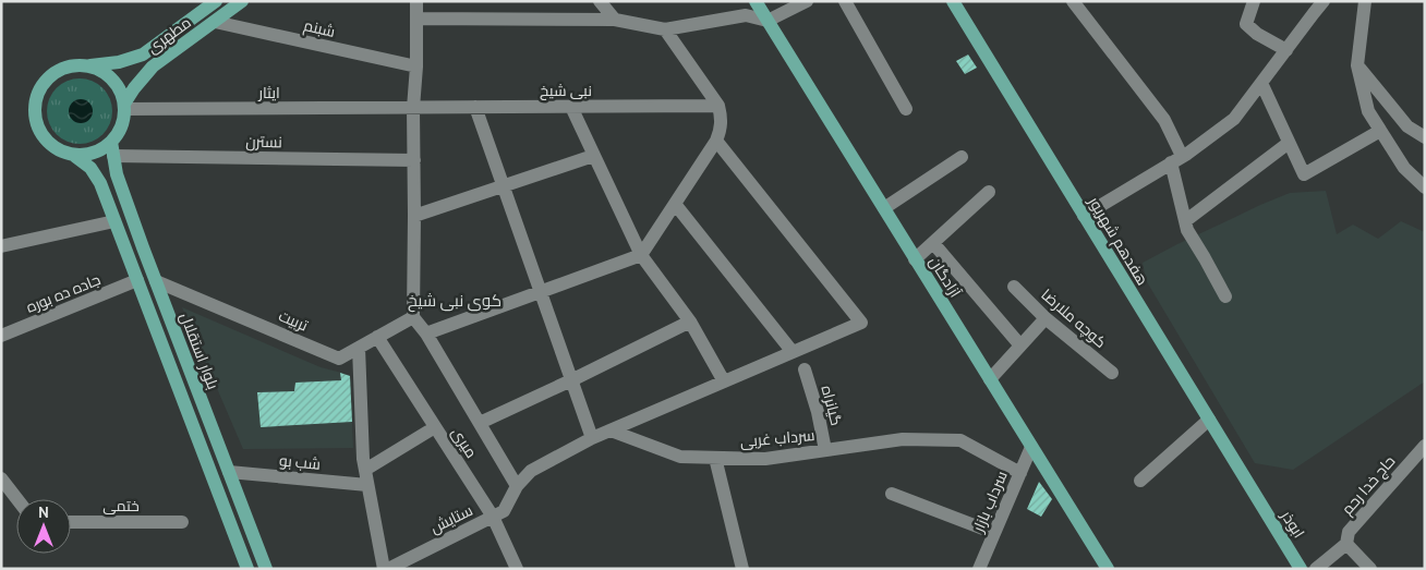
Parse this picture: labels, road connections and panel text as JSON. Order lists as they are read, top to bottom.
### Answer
{
  "streets": {
    "main road": [
      "مطهری",
      "هفدهم شهریور",
      "آزادگان",
      "بلوار استقلال",
      "ابوذر"
    ],
    "street": [
      "شبنم",
      "نبی شیخ",
      "ایثار",
      "نسترن",
      "جاده ده بوره",
      "کوچه ملارضا",
      "تربیت",
      "گیانراه",
      "سرداب غربی",
      "میری",
      "شب بو",
      "حاج خدا رحم",
      "سرداب بازار",
      "ختمی",
      "ستایش"
    ]
  },
  "crossings": [
    ["شبنم", "مطهری"],
    ["مطهری", "ایثار"],
    ["مطهری", "نسترن"],
    ["مطهری", "بلوار استقلال"],
    ["نبی شیخ", "ایثار"],
    ["ایثار", "نسترن"],
    ["ایثار", "بلوار استقلال"],
    ["نسترن", "بلوار استقلال"],
    ["هفدهم شهریور", "ابوذر"],
    ["آزادگان", "سرداب بازار"],
    ["تربیت", "بلوار استقلال"],
    ["تربیت", "میری"],
    ["بلوار استقلال", "شب بو"],
    ["گیانراه", "سرداب غربی"],
    ["سرداب غربی", "سرداب بازار"],
    ["میری", "ستایش"]
  ],
  "districts": ["کوی نبی شیخ"],
  "north": "top"
}
